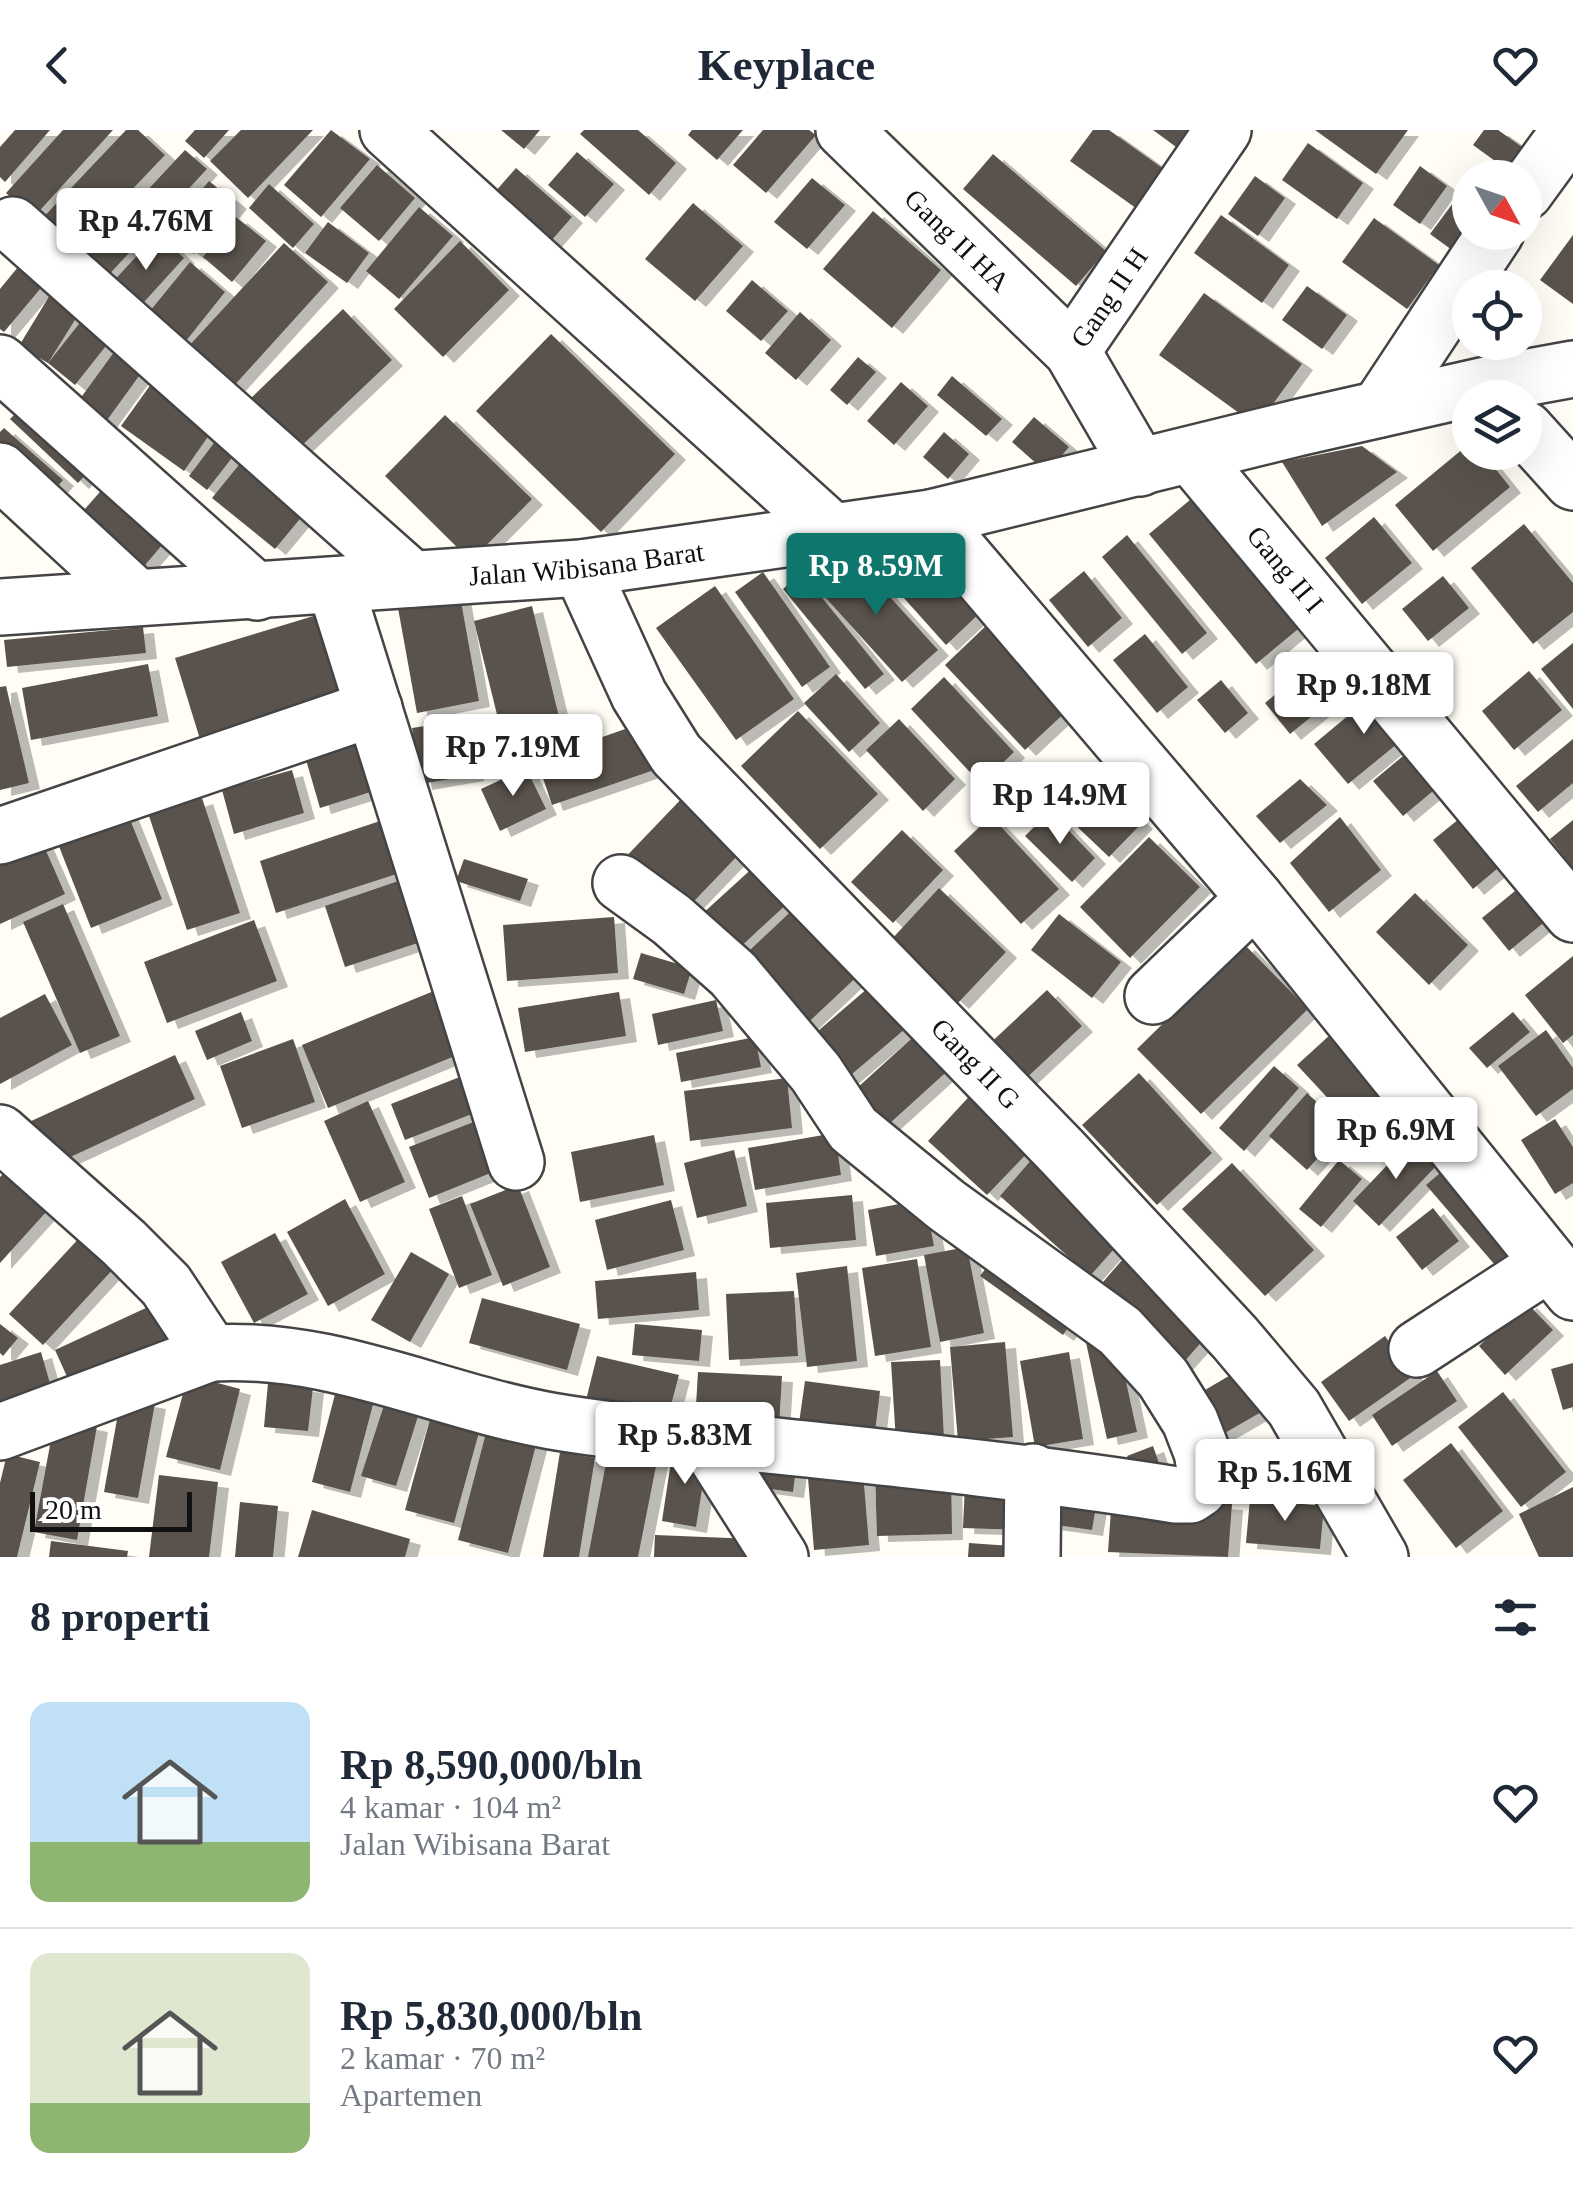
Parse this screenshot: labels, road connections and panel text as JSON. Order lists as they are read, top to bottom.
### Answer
{
  "streets": {
    "street": [
      "Gang II HA",
      "Gang II H",
      "Jalan Wibisana Barat",
      "Gang II I",
      "Gang II G"
    ]
  },
  "crossings": [
    ["Gang II HA", "Gang II H"],
    ["Gang II H", "Jalan Wibisana Barat"],
    ["Gang II H", "Gang II I"],
    ["Jalan Wibisana Barat", "Gang II I"],
    ["Jalan Wibisana Barat", "Gang II G"]
  ],
  "scale_bar": "20 m",
  "north": "bottom right",
  "page": {
    "header": "Keyplace",
    "price": [
      "Rp 4.76M",
      "Rp 8.59M",
      "Rp 9.18M",
      "Rp 7.19M",
      "Rp 14.9M",
      "Rp 6.9M",
      "Rp 5.83M",
      "Rp 5.16M"
    ],
    "scale": "20 m",
    "heading": "8 properti",
    "list": [
      {
        "name": "Rp 8,590,000/bln",
        "note": "4 kamar · 104 m² · Jalan Wibisana Barat"
      },
      {
        "name": "Rp 5,830,000/bln",
        "note": "2 kamar · 70 m² · Apartemen"
      }
    ]
  }
}
